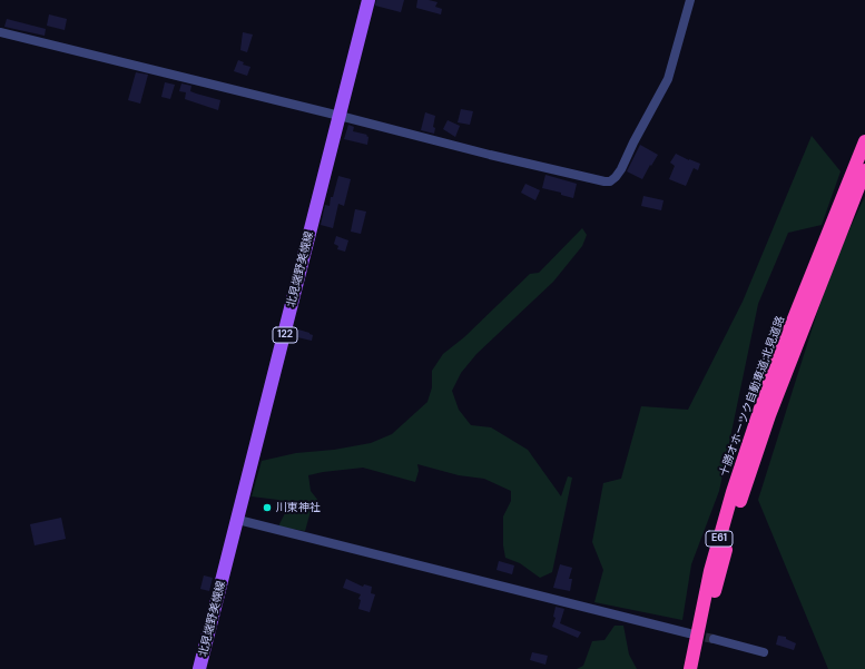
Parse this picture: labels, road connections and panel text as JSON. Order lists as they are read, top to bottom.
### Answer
{
  "streets": {
    "highway": ["十勝オホーツク自動車道;北見道路", "E61"],
    "main road": ["北見端野美幌線", "122"]
  },
  "places": ["川東神社"]
}
